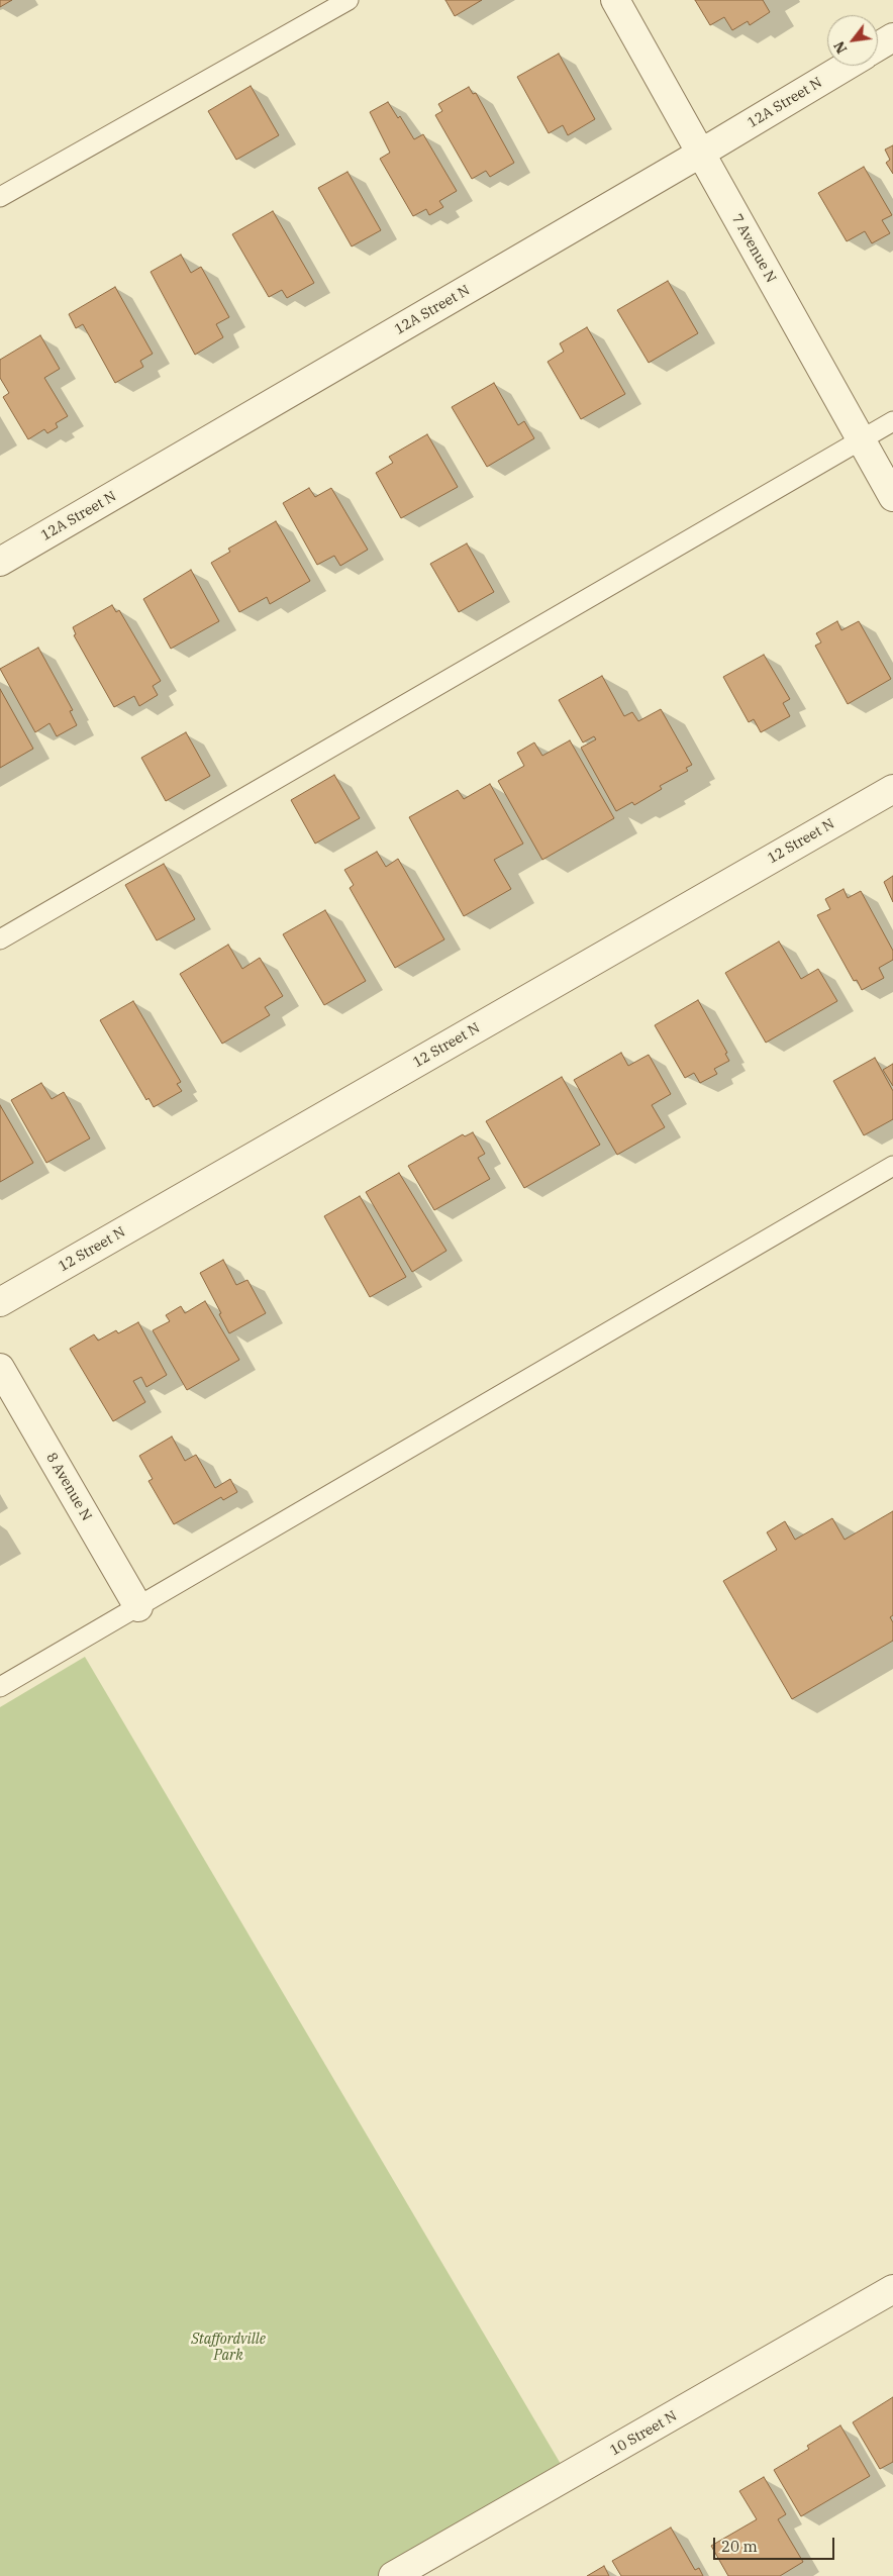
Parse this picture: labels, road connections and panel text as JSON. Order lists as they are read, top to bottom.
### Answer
{
  "streets": {
    "street": [
      "12A Street N",
      "7 Avenue N",
      "12 Street N",
      "8 Avenue N",
      "10 Street N"
    ]
  },
  "crossings": [
    ["12A Street N", "7 Avenue N"]
  ],
  "parks": ["Staffordville Park"],
  "scale_bar": "20 m",
  "north": "bottom left"
}
